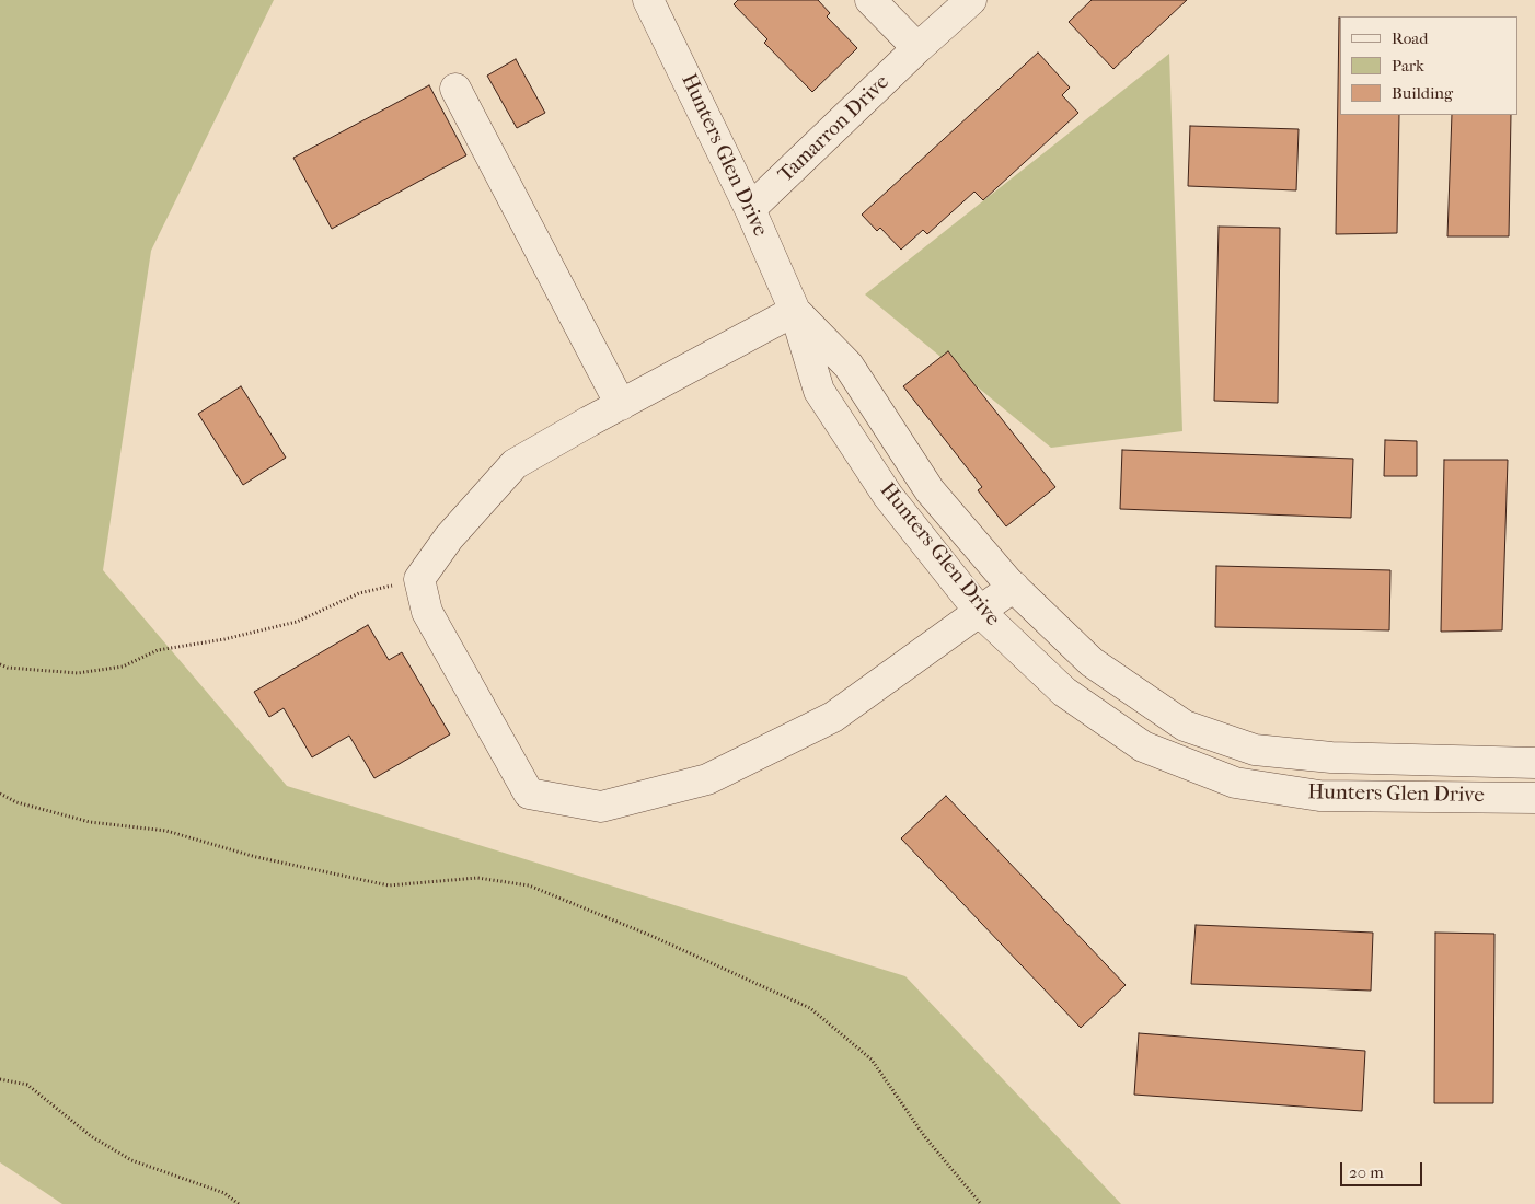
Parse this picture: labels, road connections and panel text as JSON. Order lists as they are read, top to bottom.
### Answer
{
  "streets": {
    "street": ["Tamarron Drive", "Hunters Glen Drive"]
  },
  "crossings": [
    ["Tamarron Drive", "Hunters Glen Drive"]
  ],
  "legend": ["Road", "Park", "Building"],
  "scale_bar": "20 m"
}
